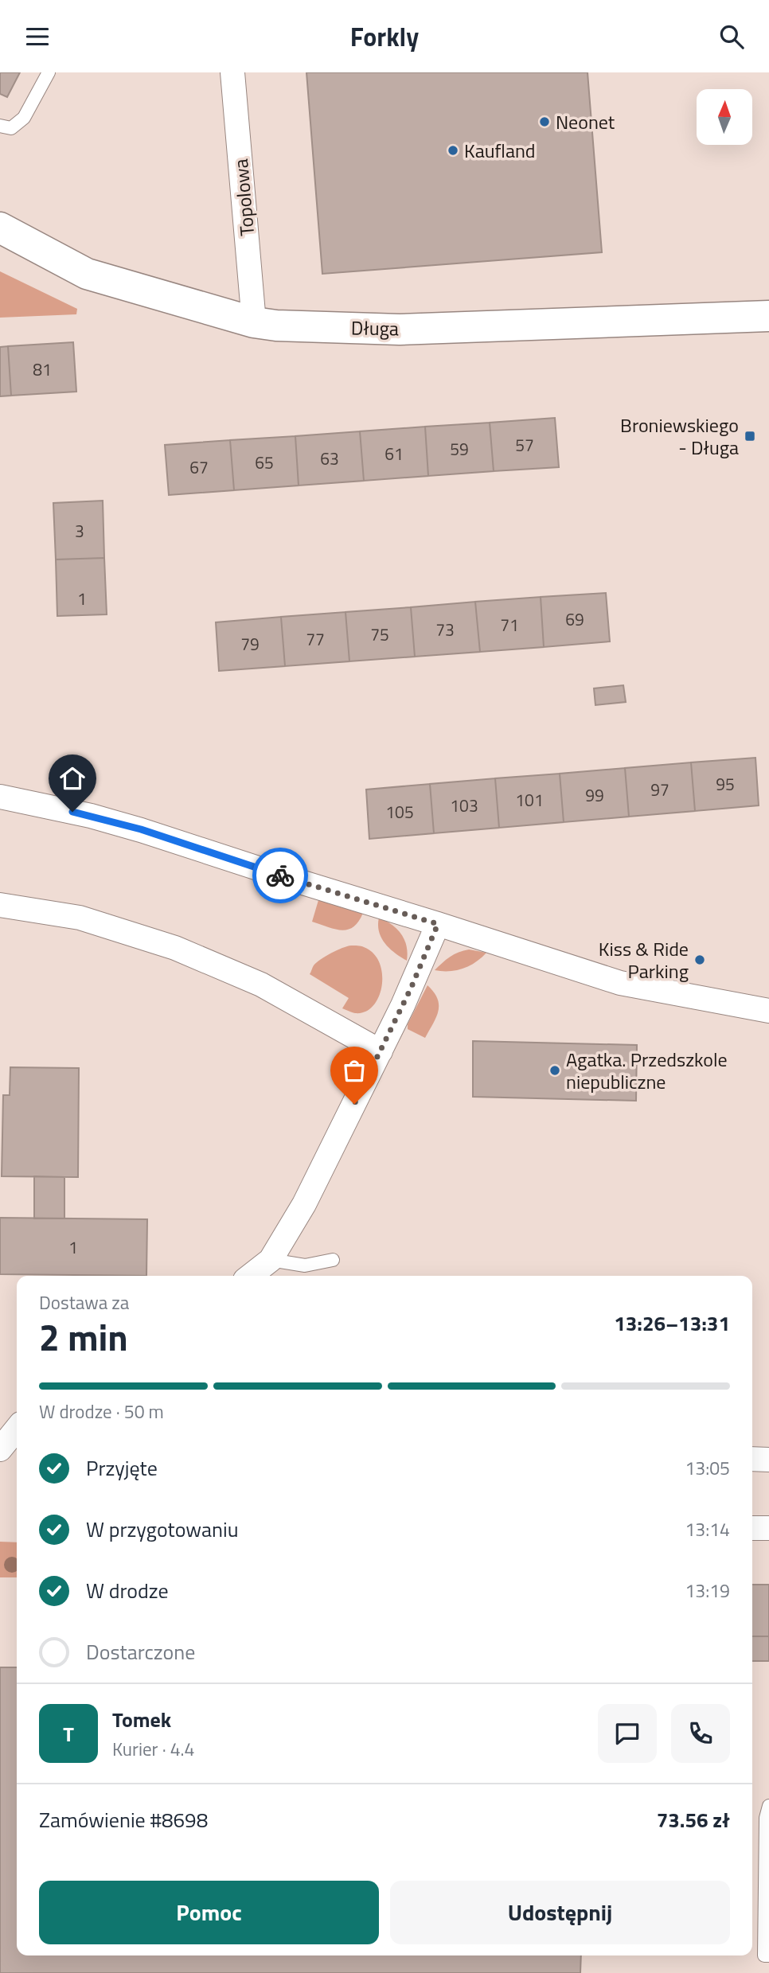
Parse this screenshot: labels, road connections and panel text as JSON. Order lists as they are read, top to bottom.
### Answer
{
  "streets": {
    "street": ["Topolowa", "Długa"]
  },
  "crossings": [
    ["Topolowa", "Długa"]
  ],
  "places": {
    "other": [
      "Neonet",
      "Kaufland",
      "Kiss & Ride Parking",
      "Agatka. Przedszkole niepubliczne"
    ],
    "transit": ["Broniewskiego - Długa"]
  },
  "house_numbers": [
    "81",
    "57",
    "59",
    "61",
    "63",
    "65",
    "67",
    "3",
    "1",
    "69",
    "71",
    "73",
    "75",
    "77",
    "79",
    "95",
    "97",
    "99",
    "101",
    "103",
    "105",
    "1"
  ],
  "north": "top",
  "page": {
    "header": "Forkly",
    "heading": ["2 min", "Dostawa za", "13:26–13:31"],
    "panel": [
      "Tomek",
      "Kurier · 4.4",
      "Zamówienie #8698",
      "73.56 zł"
    ],
    "bar": "W drodze · 50 m",
    "list": [
      ["Przyjęte", "13:05"],
      ["W przygotowaniu", "13:14"],
      ["W drodze", "13:19"],
      "Dostarczone"
    ],
    "round": "T",
    "buttons": ["Pomoc", "Udostępnij"]
  }
}
